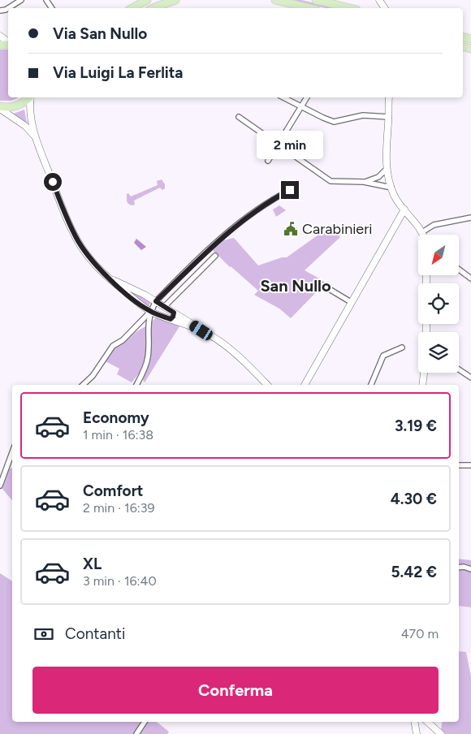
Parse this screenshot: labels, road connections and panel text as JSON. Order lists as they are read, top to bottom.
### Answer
{
  "districts": ["San Nullo"],
  "places": {
    "public building": ["Carabinieri"]
  },
  "north": "bottom left",
  "page": {
    "banner": ["Via San Nullo", "Via Luigi La Ferlita"],
    "bubble": "2 min",
    "list": [
      {
        "name": "Economy",
        "note": "1 min · 16:38",
        "value": "3.19 €"
      },
      {
        "name": "Comfort",
        "note": "2 min · 16:39",
        "value": "4.30 €"
      },
      {
        "name": "XL",
        "note": "3 min · 16:40",
        "value": "5.42 €"
      }
    ],
    "pay": ["Contanti", "470 m"],
    "buttons": "Conferma"
  }
}
